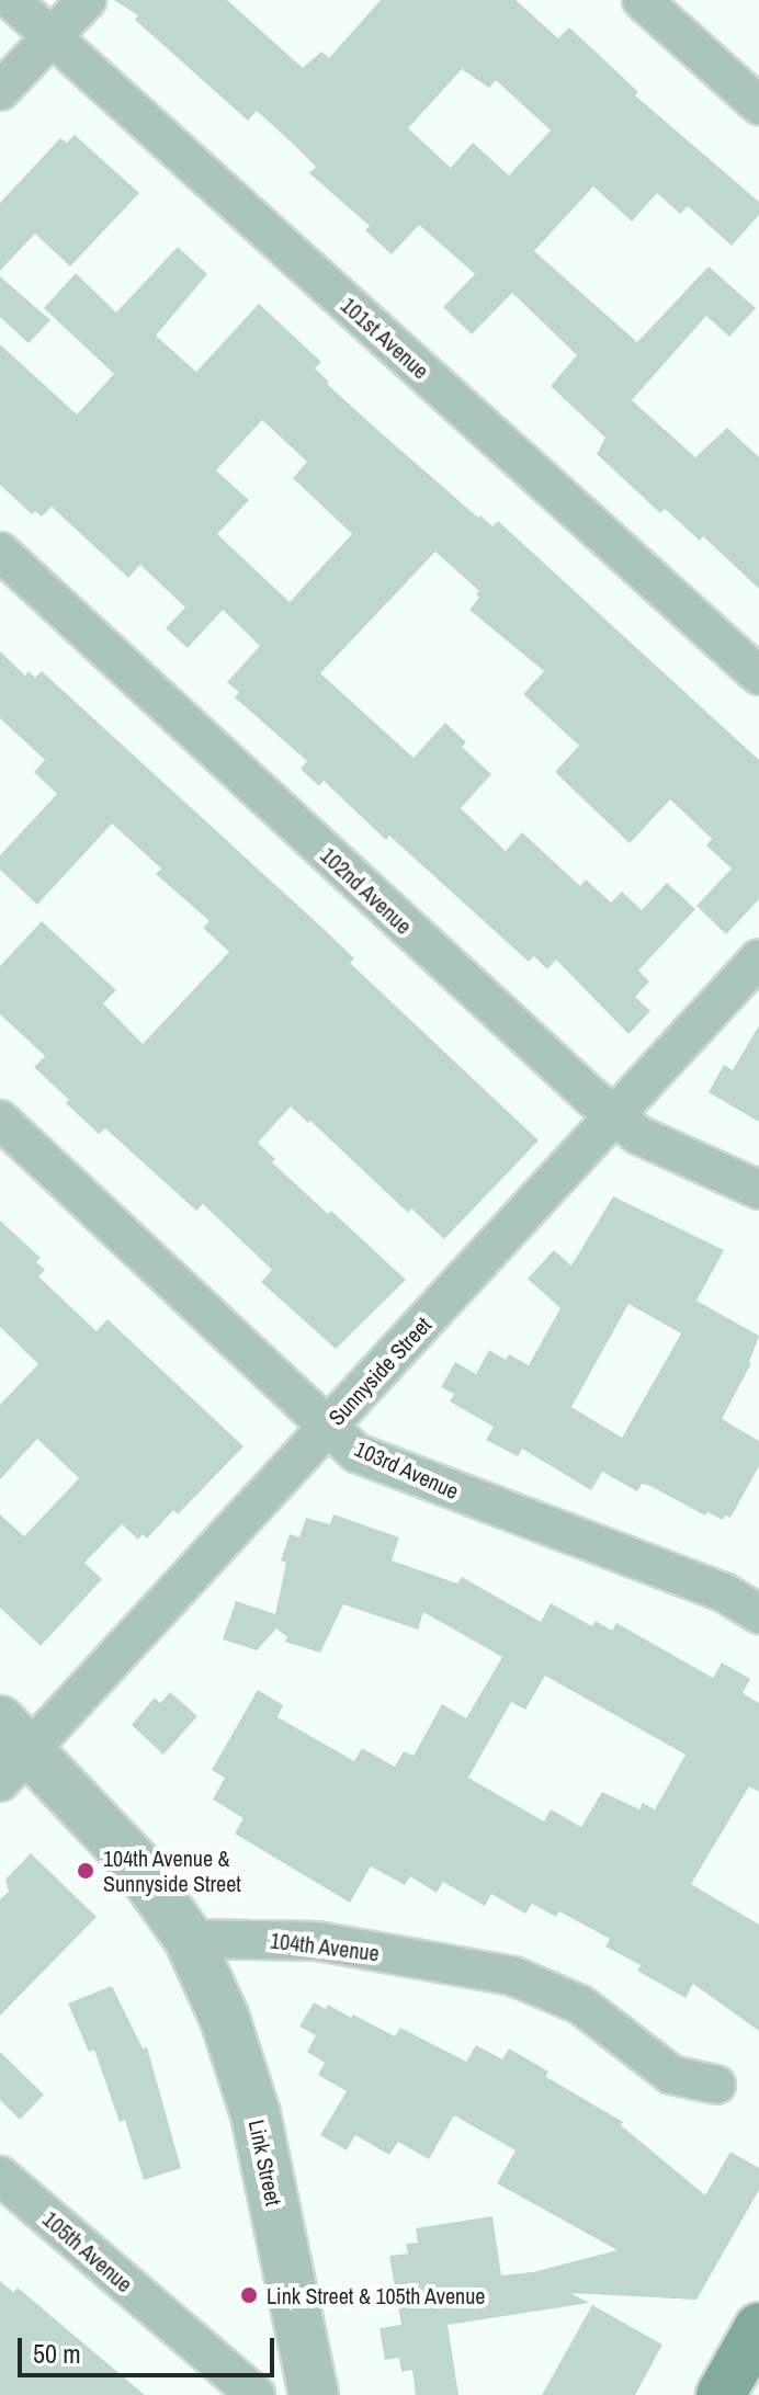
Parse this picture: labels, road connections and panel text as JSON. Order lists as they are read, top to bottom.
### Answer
{
  "streets": {
    "street": [
      "101st Avenue",
      "102nd Avenue",
      "Sunnyside Street",
      "103rd Avenue",
      "104th Avenue",
      "Link Street",
      "105th Avenue"
    ]
  },
  "crossings": [
    ["102nd Avenue", "Sunnyside Street"],
    ["Sunnyside Street", "103rd Avenue"],
    ["104th Avenue", "Link Street"]
  ],
  "places": ["104th Avenue & Sunnyside Street", "Link Street & 105th Avenue"],
  "scale_bar": "50 m"
}
